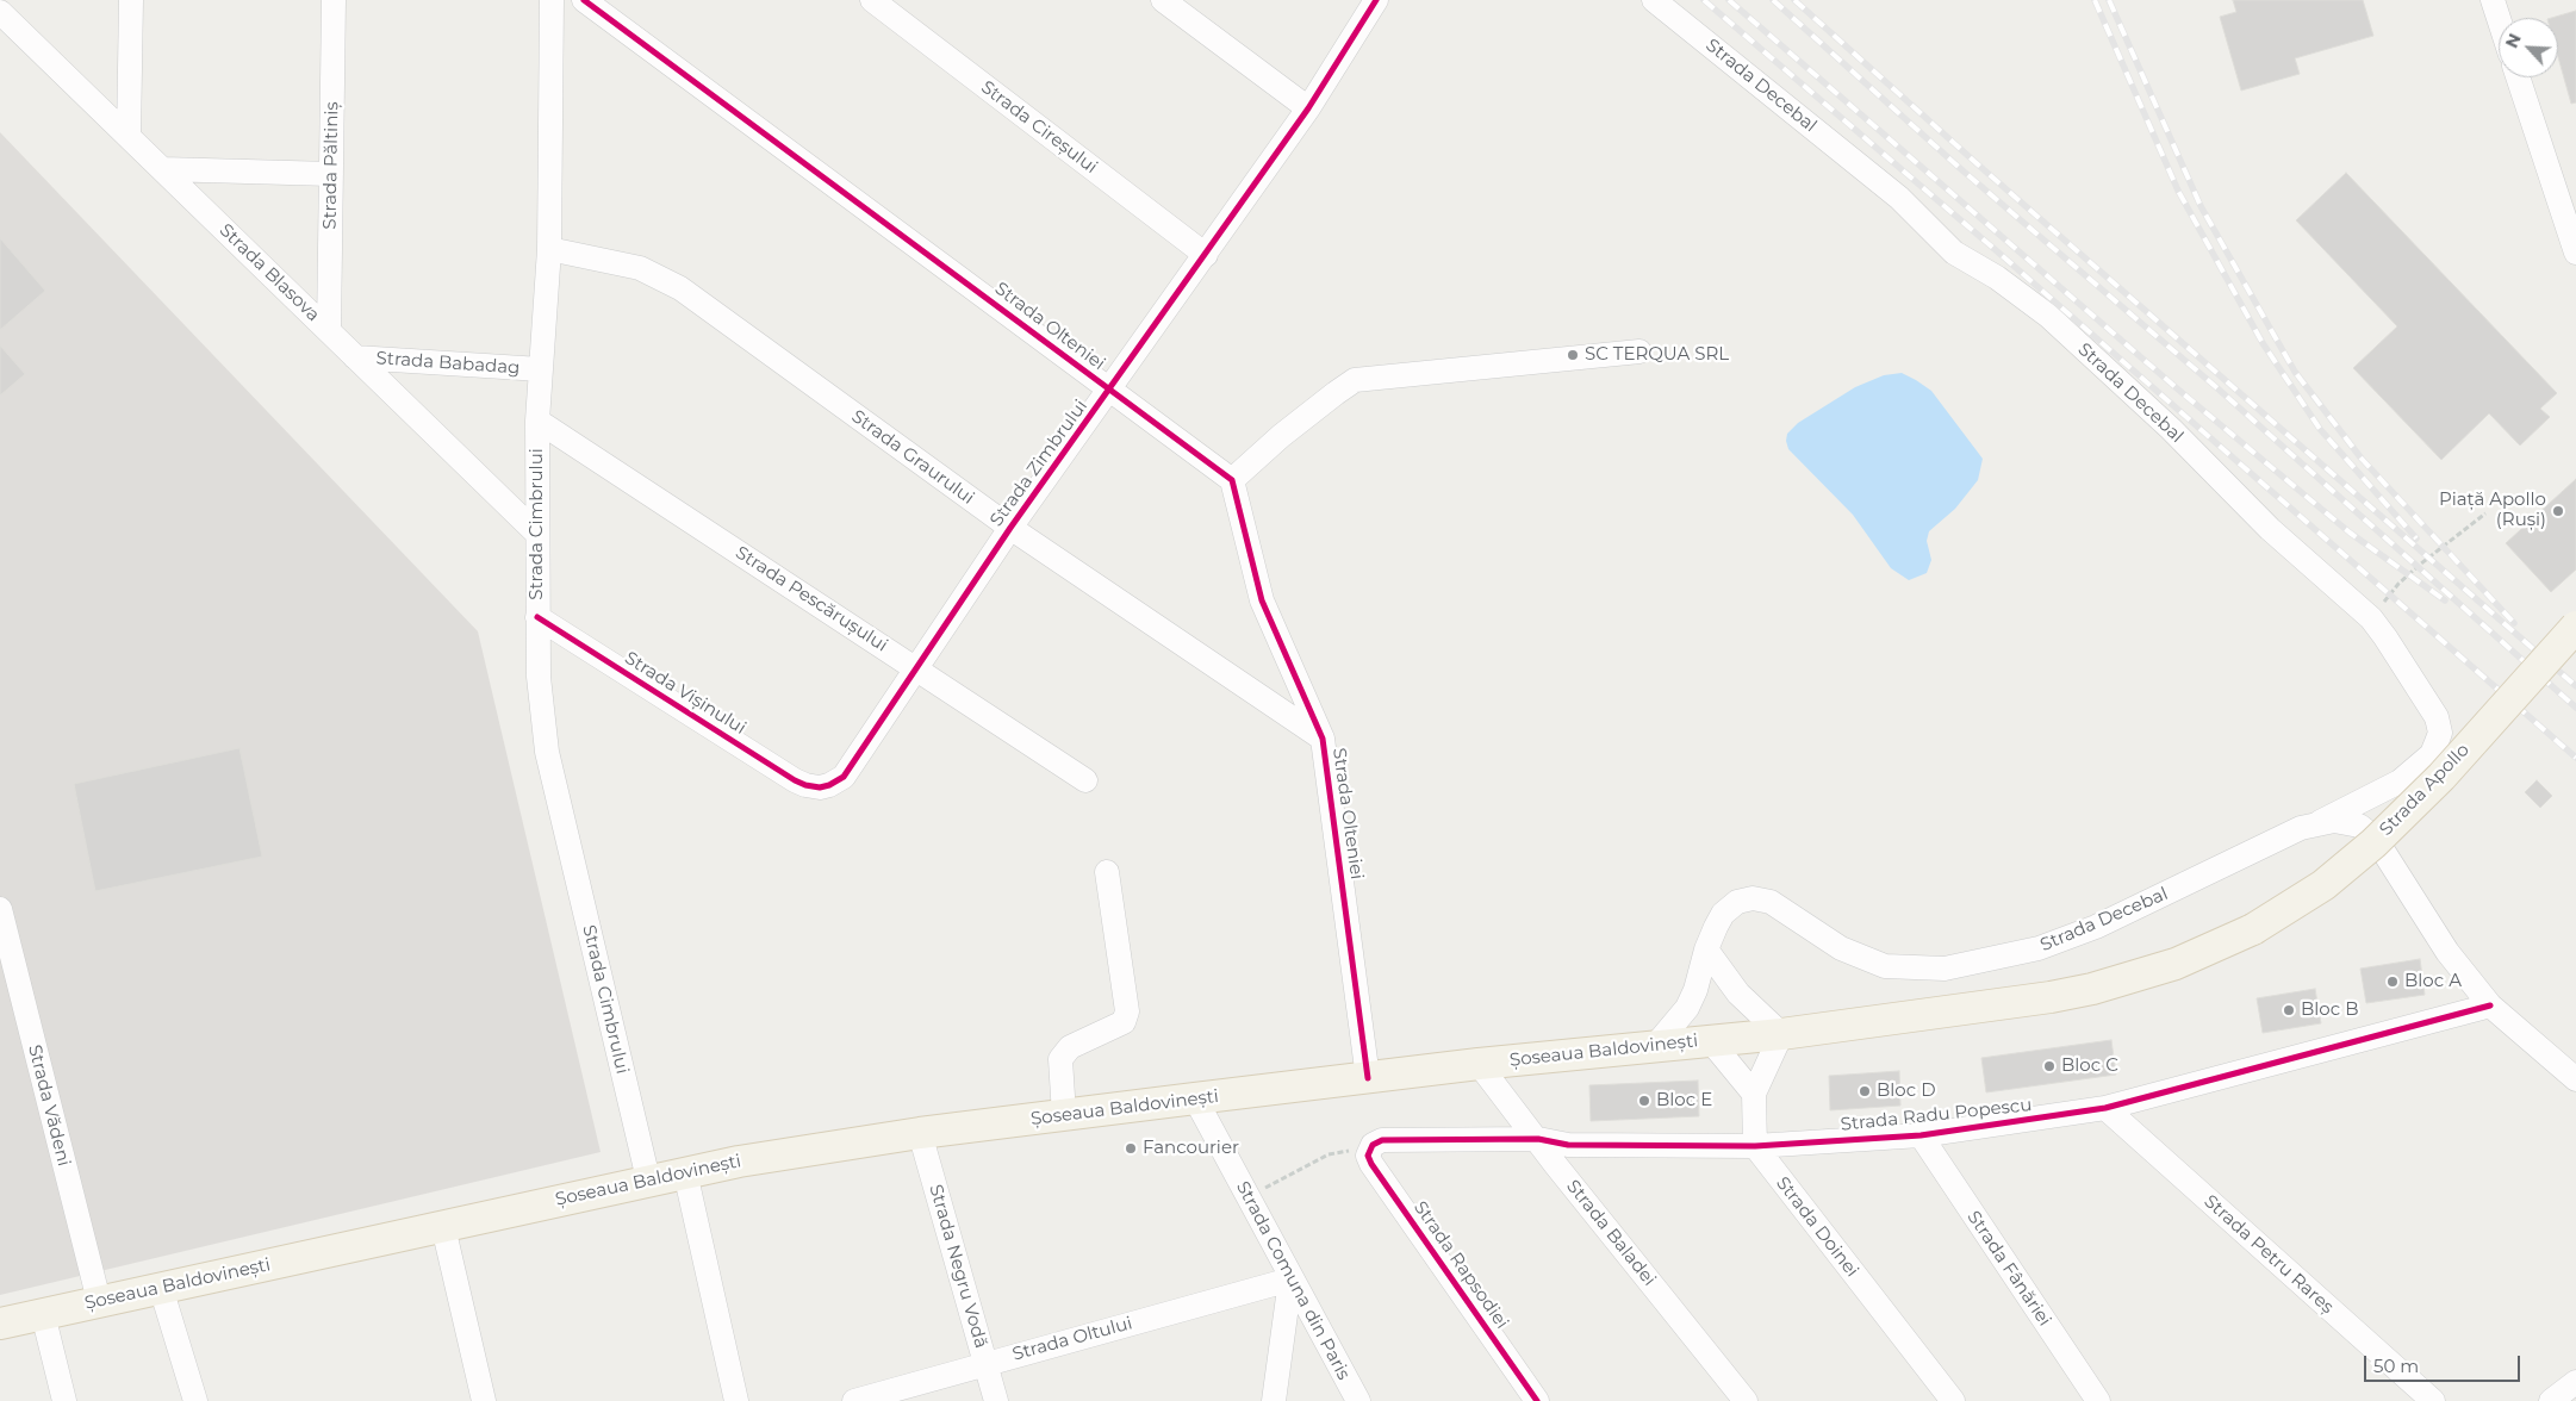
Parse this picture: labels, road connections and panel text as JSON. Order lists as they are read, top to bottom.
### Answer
{
  "streets": {
    "main road": ["Strada Apollo", "Șoseaua Baldovinești"],
    "street": [
      "Strada Decebal",
      "Strada Cireșului",
      "Strada Păltiniș",
      "Strada Blasova",
      "Strada Olteniei",
      "Strada Babadag",
      "Strada Graurului",
      "Strada Zimbrului",
      "Strada Cimbrului",
      "Strada Pescărușului",
      "Strada Vișinului",
      "Strada Vădeni",
      "Strada Radu Popescu",
      "Strada Doinei",
      "Strada Baladei",
      "Strada Petru Rareș",
      "Strada Rapsodiei",
      "Strada Negru Vodă",
      "Strada Fânăriei",
      "Strada Comuna din Paris",
      "Strada Oltului"
    ]
  },
  "crossings": [
    ["Strada Decebal", "Șoseaua Baldovinești"],
    ["Strada Decebal", "Strada Radu Popescu"],
    ["Strada Cireșului", "Strada Zimbrului"],
    ["Strada Păltiniș", "Strada Blasova"],
    ["Strada Blasova", "Strada Babadag"],
    ["Strada Blasova", "Strada Cimbrului"],
    ["Strada Olteniei", "Strada Graurului"],
    ["Strada Olteniei", "Strada Zimbrului"],
    ["Strada Olteniei", "Șoseaua Baldovinești"],
    ["Strada Babadag", "Strada Cimbrului"],
    ["Strada Graurului", "Strada Zimbrului"],
    ["Strada Graurului", "Strada Cimbrului"],
    ["Strada Zimbrului", "Strada Pescărușului"],
    ["Strada Zimbrului", "Strada Vișinului"],
    ["Strada Cimbrului", "Strada Pescărușului"],
    ["Strada Cimbrului", "Strada Vișinului"],
    ["Strada Cimbrului", "Șoseaua Baldovinești"],
    ["Strada Apollo", "Șoseaua Baldovinești"],
    ["Șoseaua Baldovinești", "Strada Vădeni"],
    ["Șoseaua Baldovinești", "Strada Baladei"],
    ["Șoseaua Baldovinești", "Strada Negru Vodă"],
    ["Șoseaua Baldovinești", "Strada Comuna din Paris"],
    ["Strada Radu Popescu", "Strada Doinei"],
    ["Strada Radu Popescu", "Strada Baladei"],
    ["Strada Radu Popescu", "Strada Petru Rareș"],
    ["Strada Radu Popescu", "Strada Rapsodiei"],
    ["Strada Radu Popescu", "Strada Fânăriei"],
    ["Strada Negru Vodă", "Strada Oltului"],
    ["Strada Comuna din Paris", "Strada Oltului"]
  ],
  "places": [
    "SC TERQUA SRL",
    "Piață Apollo (Ruși)",
    "Bloc A",
    "Bloc B",
    "Bloc C",
    "Bloc D",
    "Bloc E",
    "Fancourier"
  ],
  "scale_bar": "50 m",
  "north": "top left"
}
